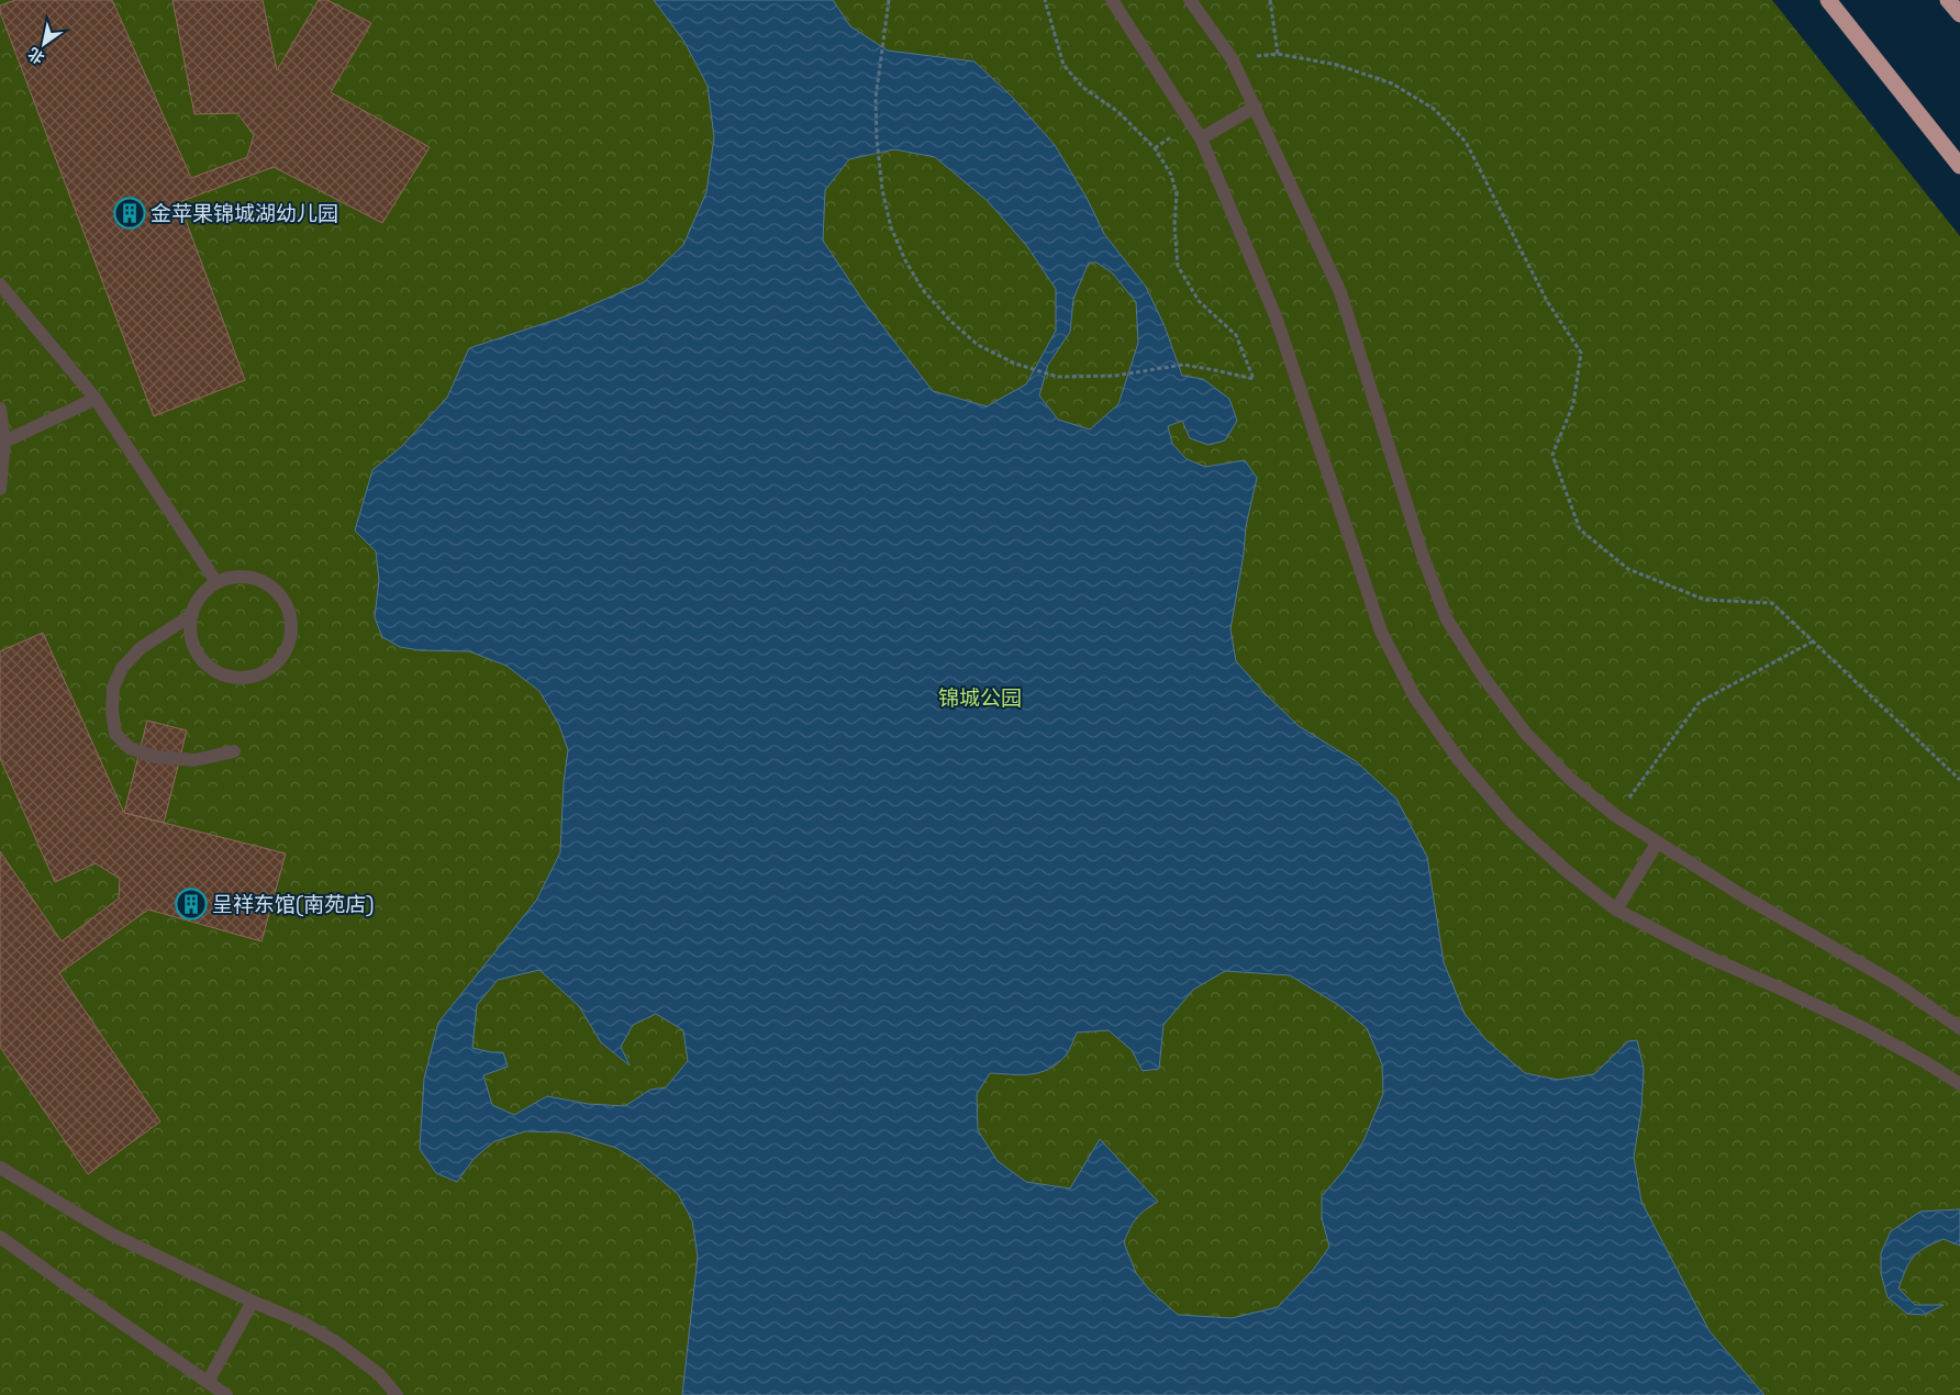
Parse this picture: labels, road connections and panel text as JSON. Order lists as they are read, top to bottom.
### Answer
{
  "parks": ["锦城公园"],
  "places": {
    "building": ["金苹果锦城湖幼儿园", "呈祥东馆(南苑店)"]
  },
  "north": "bottom left"
}
